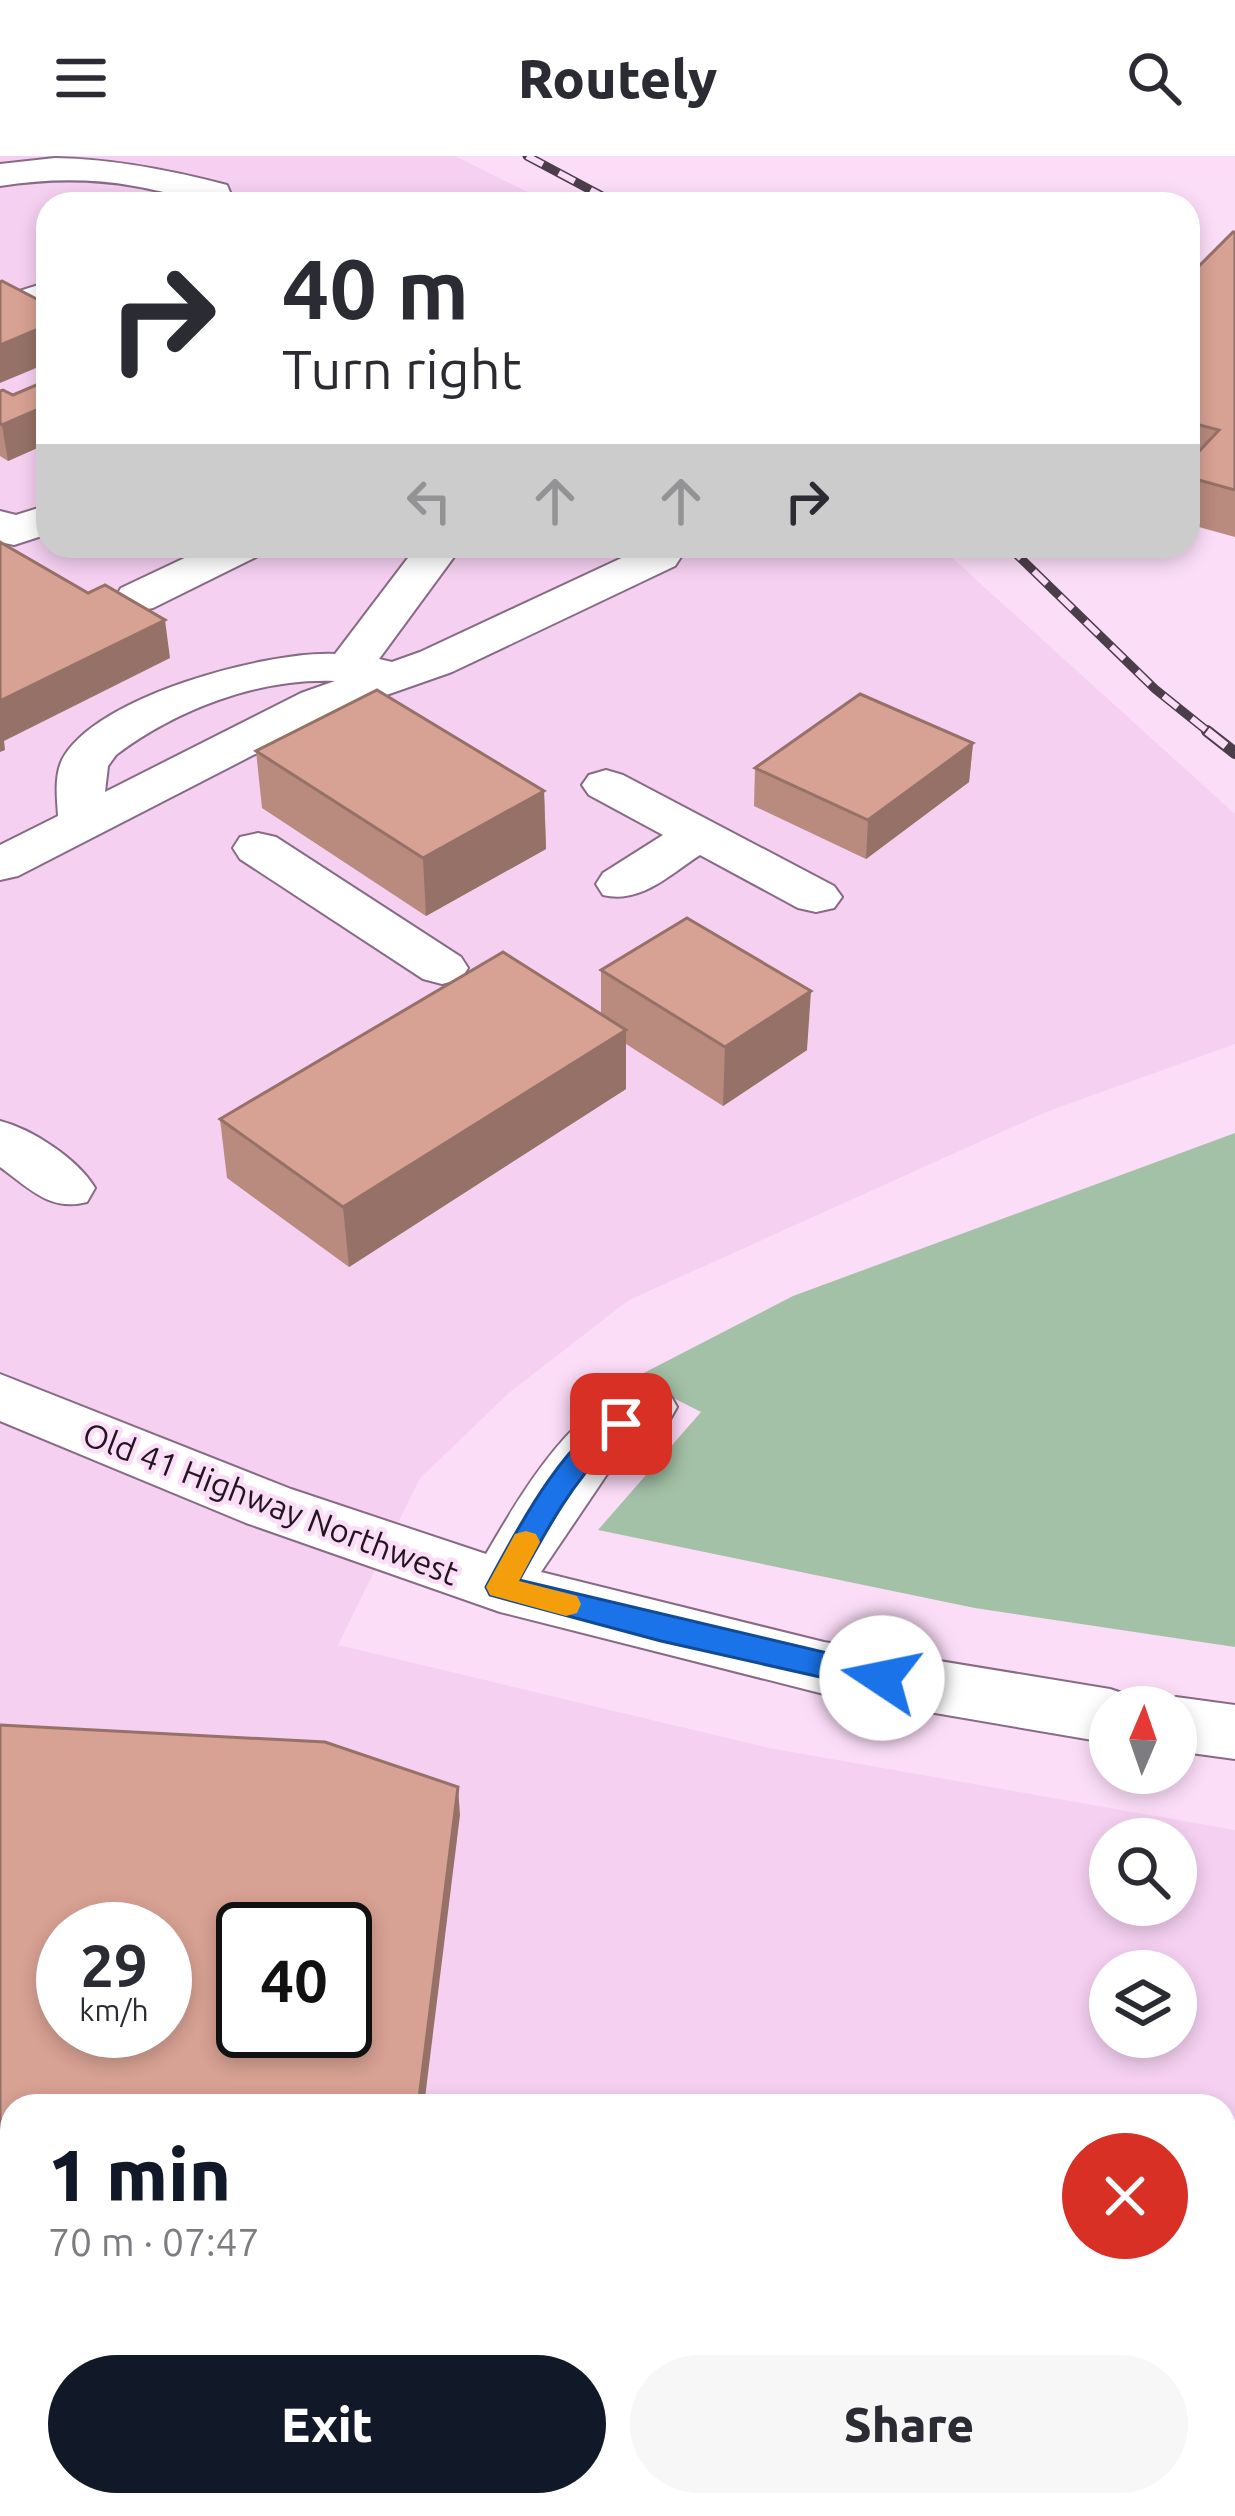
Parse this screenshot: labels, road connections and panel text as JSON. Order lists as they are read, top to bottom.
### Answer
{
  "streets": {
    "street": ["Old 41 Highway Northwest"]
  },
  "north": "top",
  "page": {
    "header": "Routely",
    "turn": ["40 m", "Turn right"],
    "speed": "29 km/h",
    "limit": "40",
    "heading": ["1 min", "70 m · 07:47"],
    "buttons": ["Exit", "Share"]
  }
}
